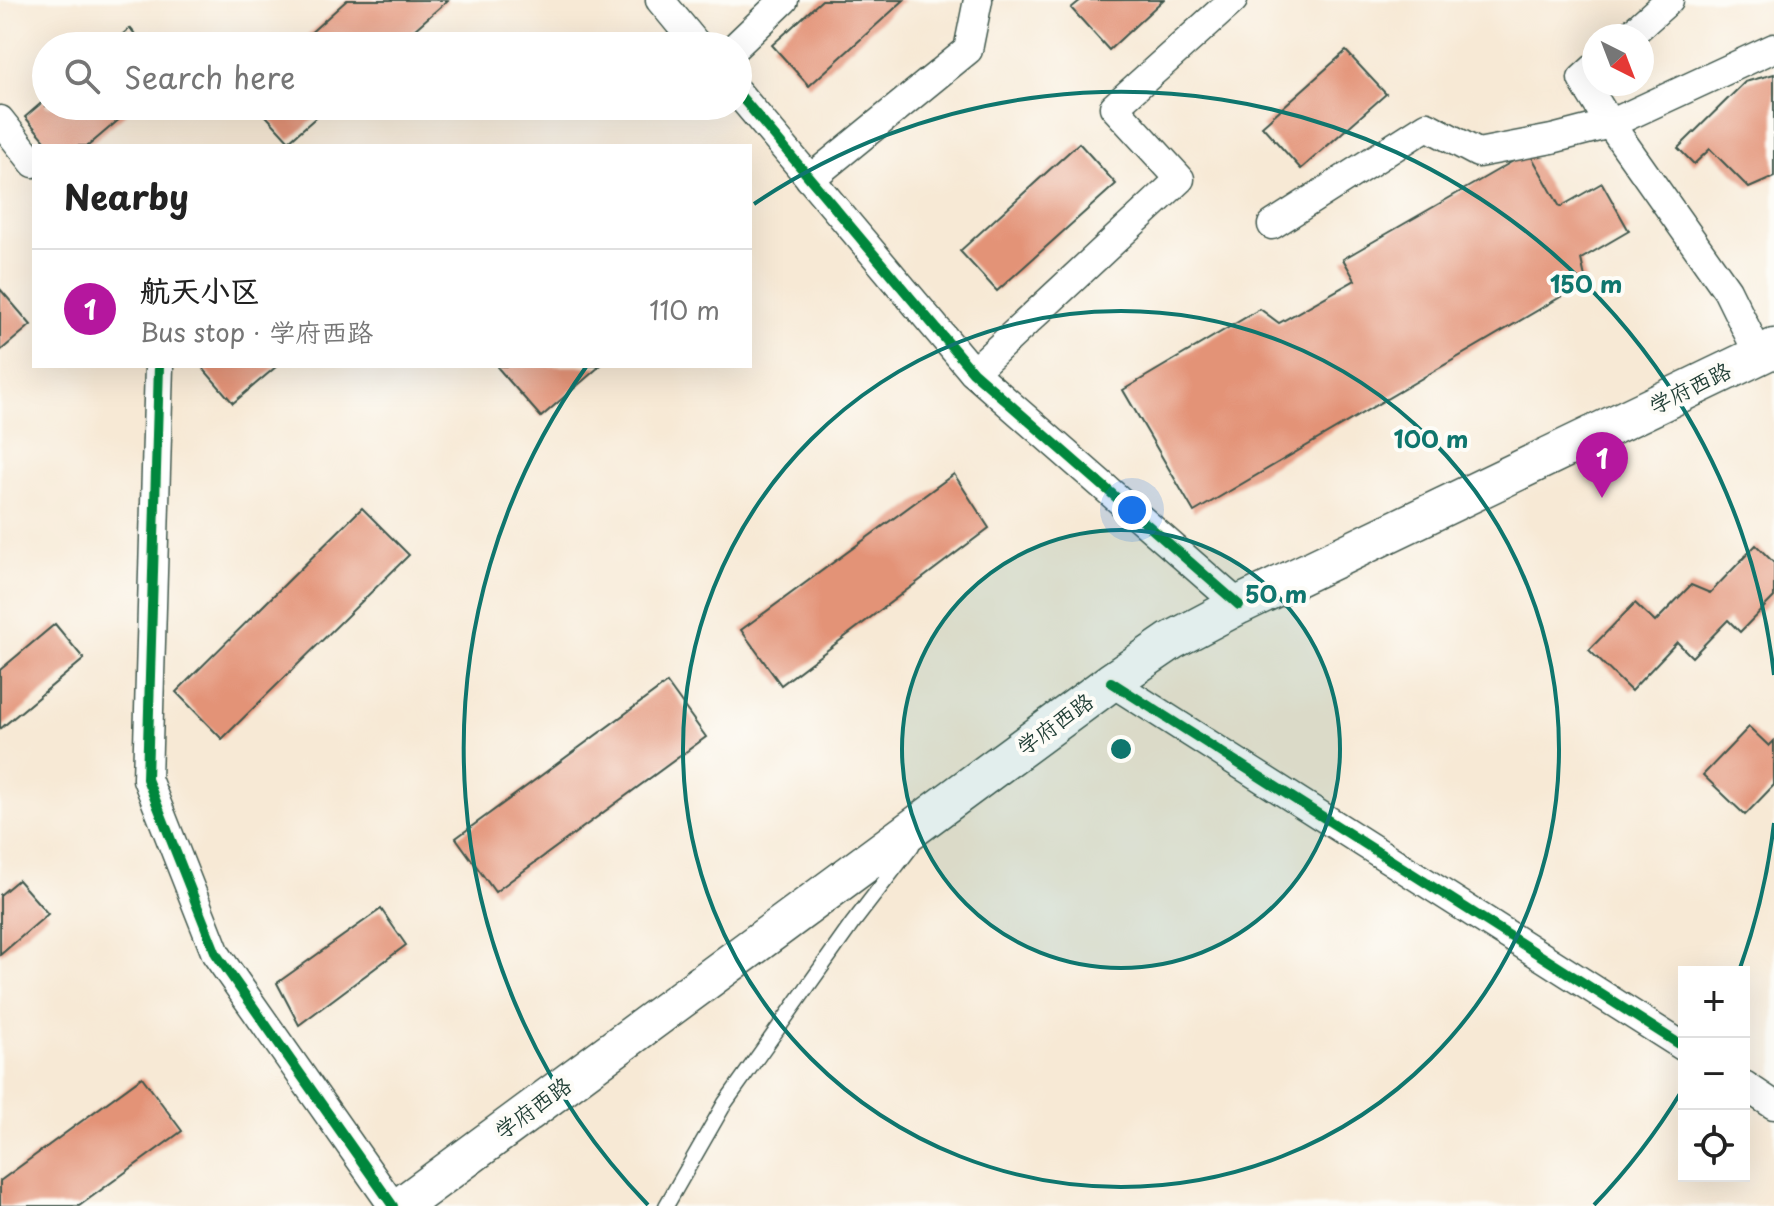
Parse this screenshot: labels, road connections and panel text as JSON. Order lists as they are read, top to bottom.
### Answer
{
  "streets": {
    "main road": ["学府西路"]
  },
  "north": "bottom right",
  "page": {
    "search": "Search here",
    "heading": "Nearby",
    "list": [
      {
        "mark": "1",
        "name": "航天小区",
        "note": "Bus stop · 学府西路",
        "value": "110 m"
      }
    ],
    "pins": "1",
    "map_buttons": ["+", "−"]
  },
  "rings": ["150 m", "100 m", "50 m"]
}
